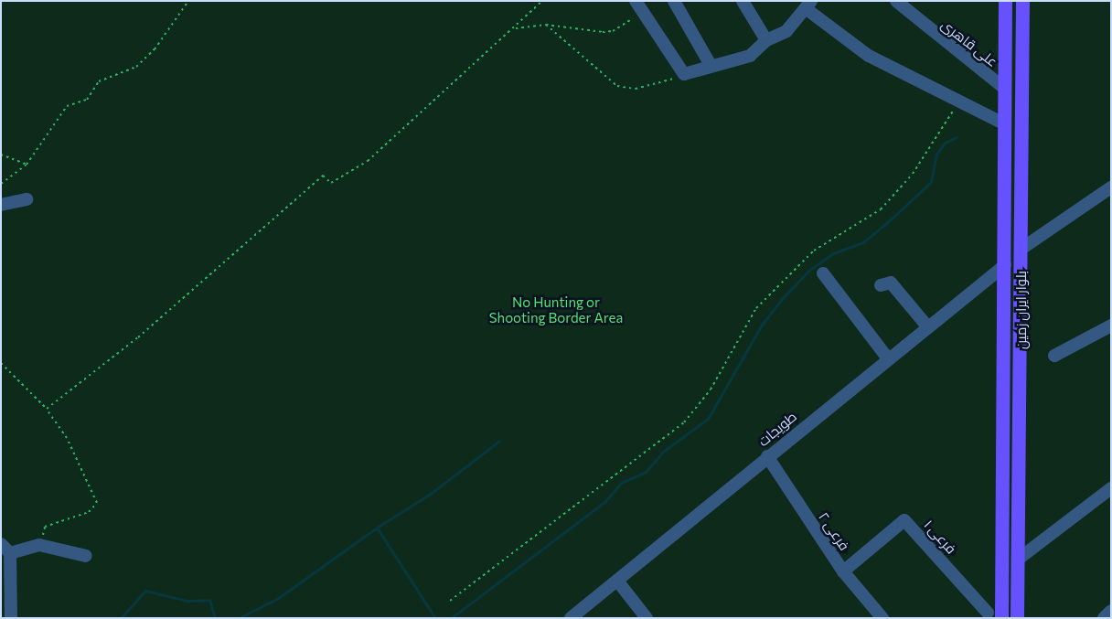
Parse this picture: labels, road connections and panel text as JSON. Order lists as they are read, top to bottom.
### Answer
{
  "streets": {
    "main road": ["بلوار ایران زمین"],
    "street": [
      "علی قاهری",
      "طویجات",
      "فرعی ۲",
      "فرعی ۱"
    ]
  },
  "crossings": [
    ["علی قاهری", "بلوار ایران زمین"],
    ["بلوار ایران زمین", "طویجات"],
    ["طویجات", "فرعی ۲"],
    ["فرعی ۲", "فرعی ۱"]
  ],
  "parks": ["No Hunting or Shooting Border Area"]
}
